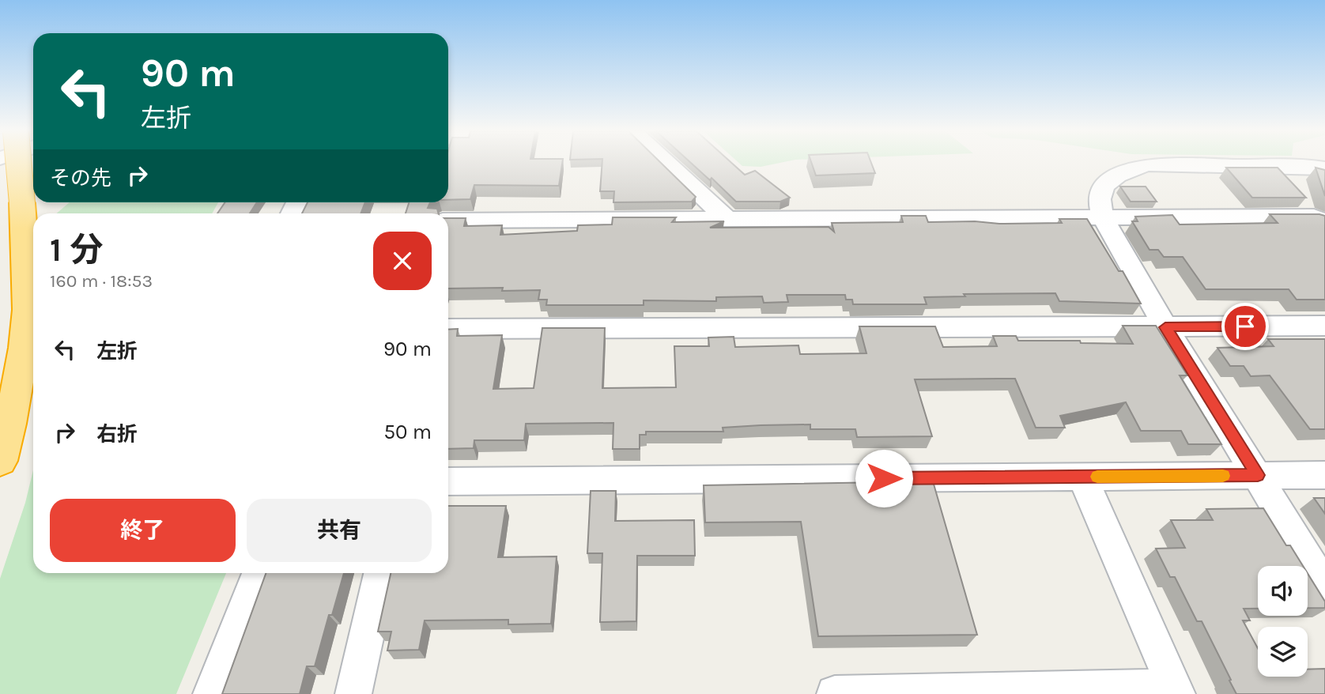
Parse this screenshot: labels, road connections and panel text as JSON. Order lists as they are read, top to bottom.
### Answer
{
  "page": {
    "turn": ["90 m", "左折"],
    "then": "その先",
    "heading": ["1 分", "160 m · 18:53"],
    "list": [
      {
        "name": "左折",
        "value": "90 m"
      },
      {
        "name": "右折",
        "value": "50 m"
      }
    ],
    "buttons": ["終了", "共有"]
  }
}
